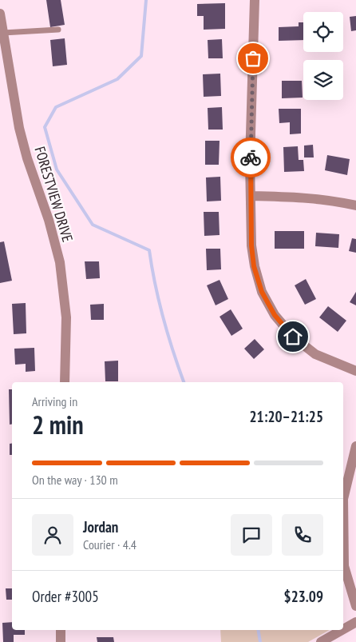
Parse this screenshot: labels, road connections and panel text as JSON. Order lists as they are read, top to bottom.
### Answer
{
  "streets": {
    "street": ["FORESTVIEW DRIVE"]
  },
  "page": {
    "heading": ["2 min", "Arriving in", "21:20–21:25"],
    "panel": [
      "Jordan",
      "Courier · 4.4",
      "Order #3005",
      "$23.09"
    ],
    "bar": "On the way · 130 m"
  }
}
